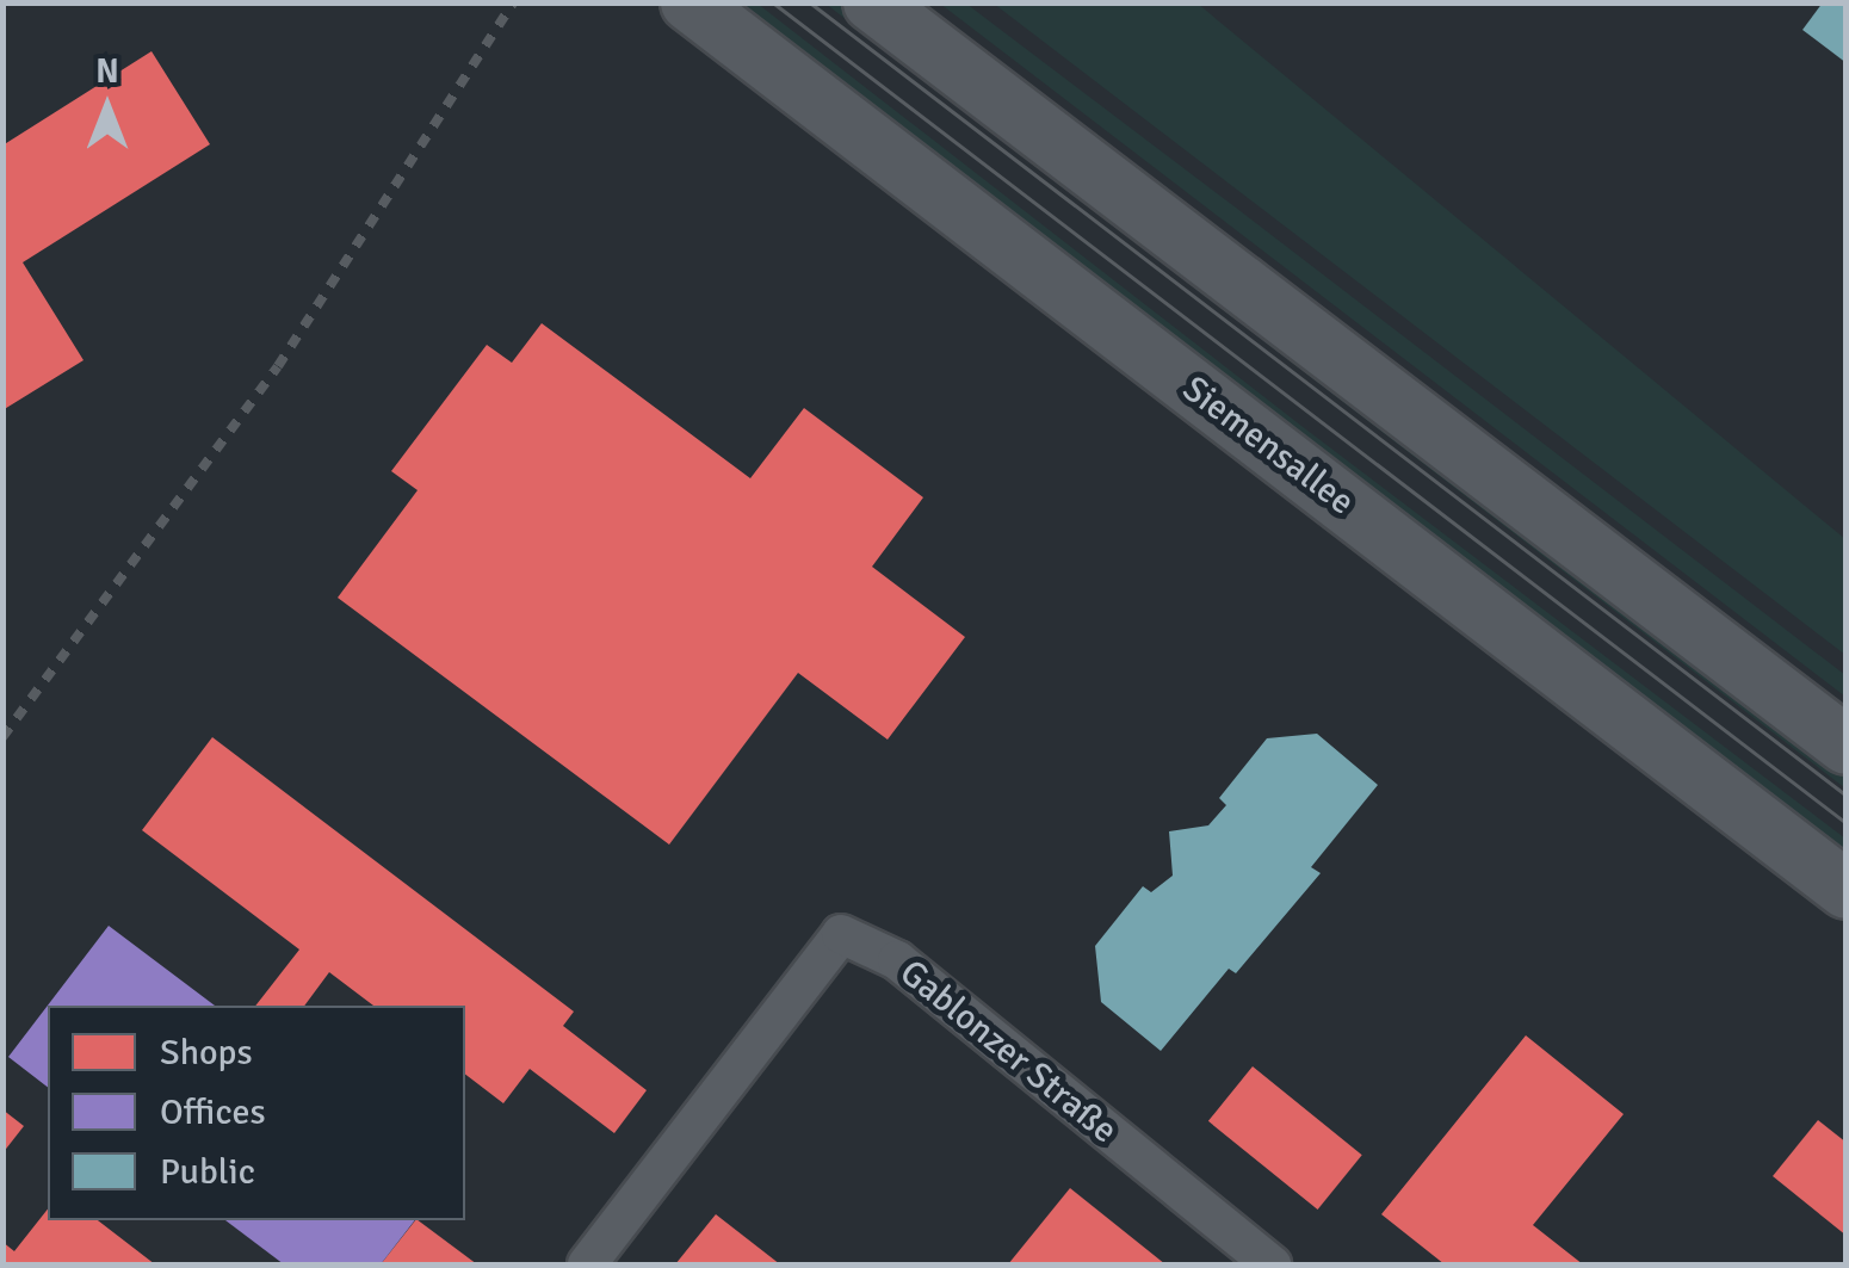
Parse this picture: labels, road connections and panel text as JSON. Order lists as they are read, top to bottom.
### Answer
{
  "streets": {
    "main road": ["Siemensallee"],
    "street": ["Gablonzer Straße"]
  },
  "legend": ["Shops", "Offices", "Public"],
  "north": "top"
}
